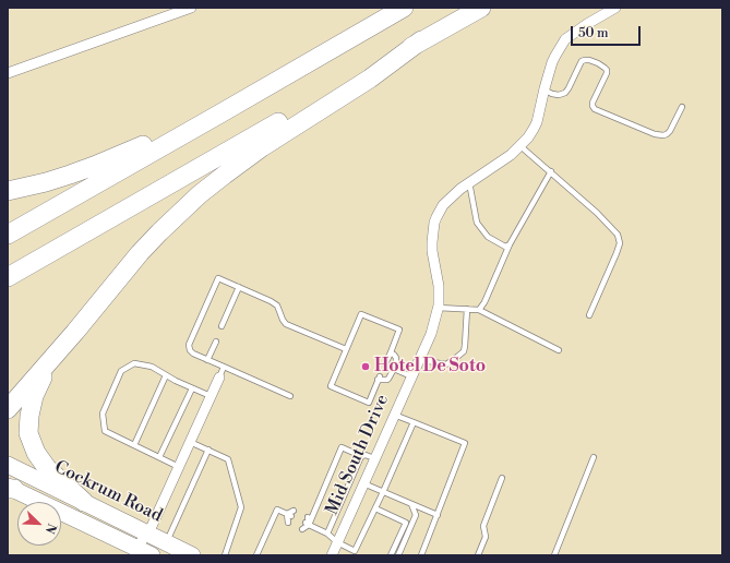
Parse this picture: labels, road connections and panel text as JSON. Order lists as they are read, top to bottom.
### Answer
{
  "streets": {
    "main road": ["Cockrum Road"],
    "street": ["Mid South Drive"]
  },
  "places": ["Hotel De Soto"],
  "scale_bar": "50 m",
  "north": "bottom right"
}
